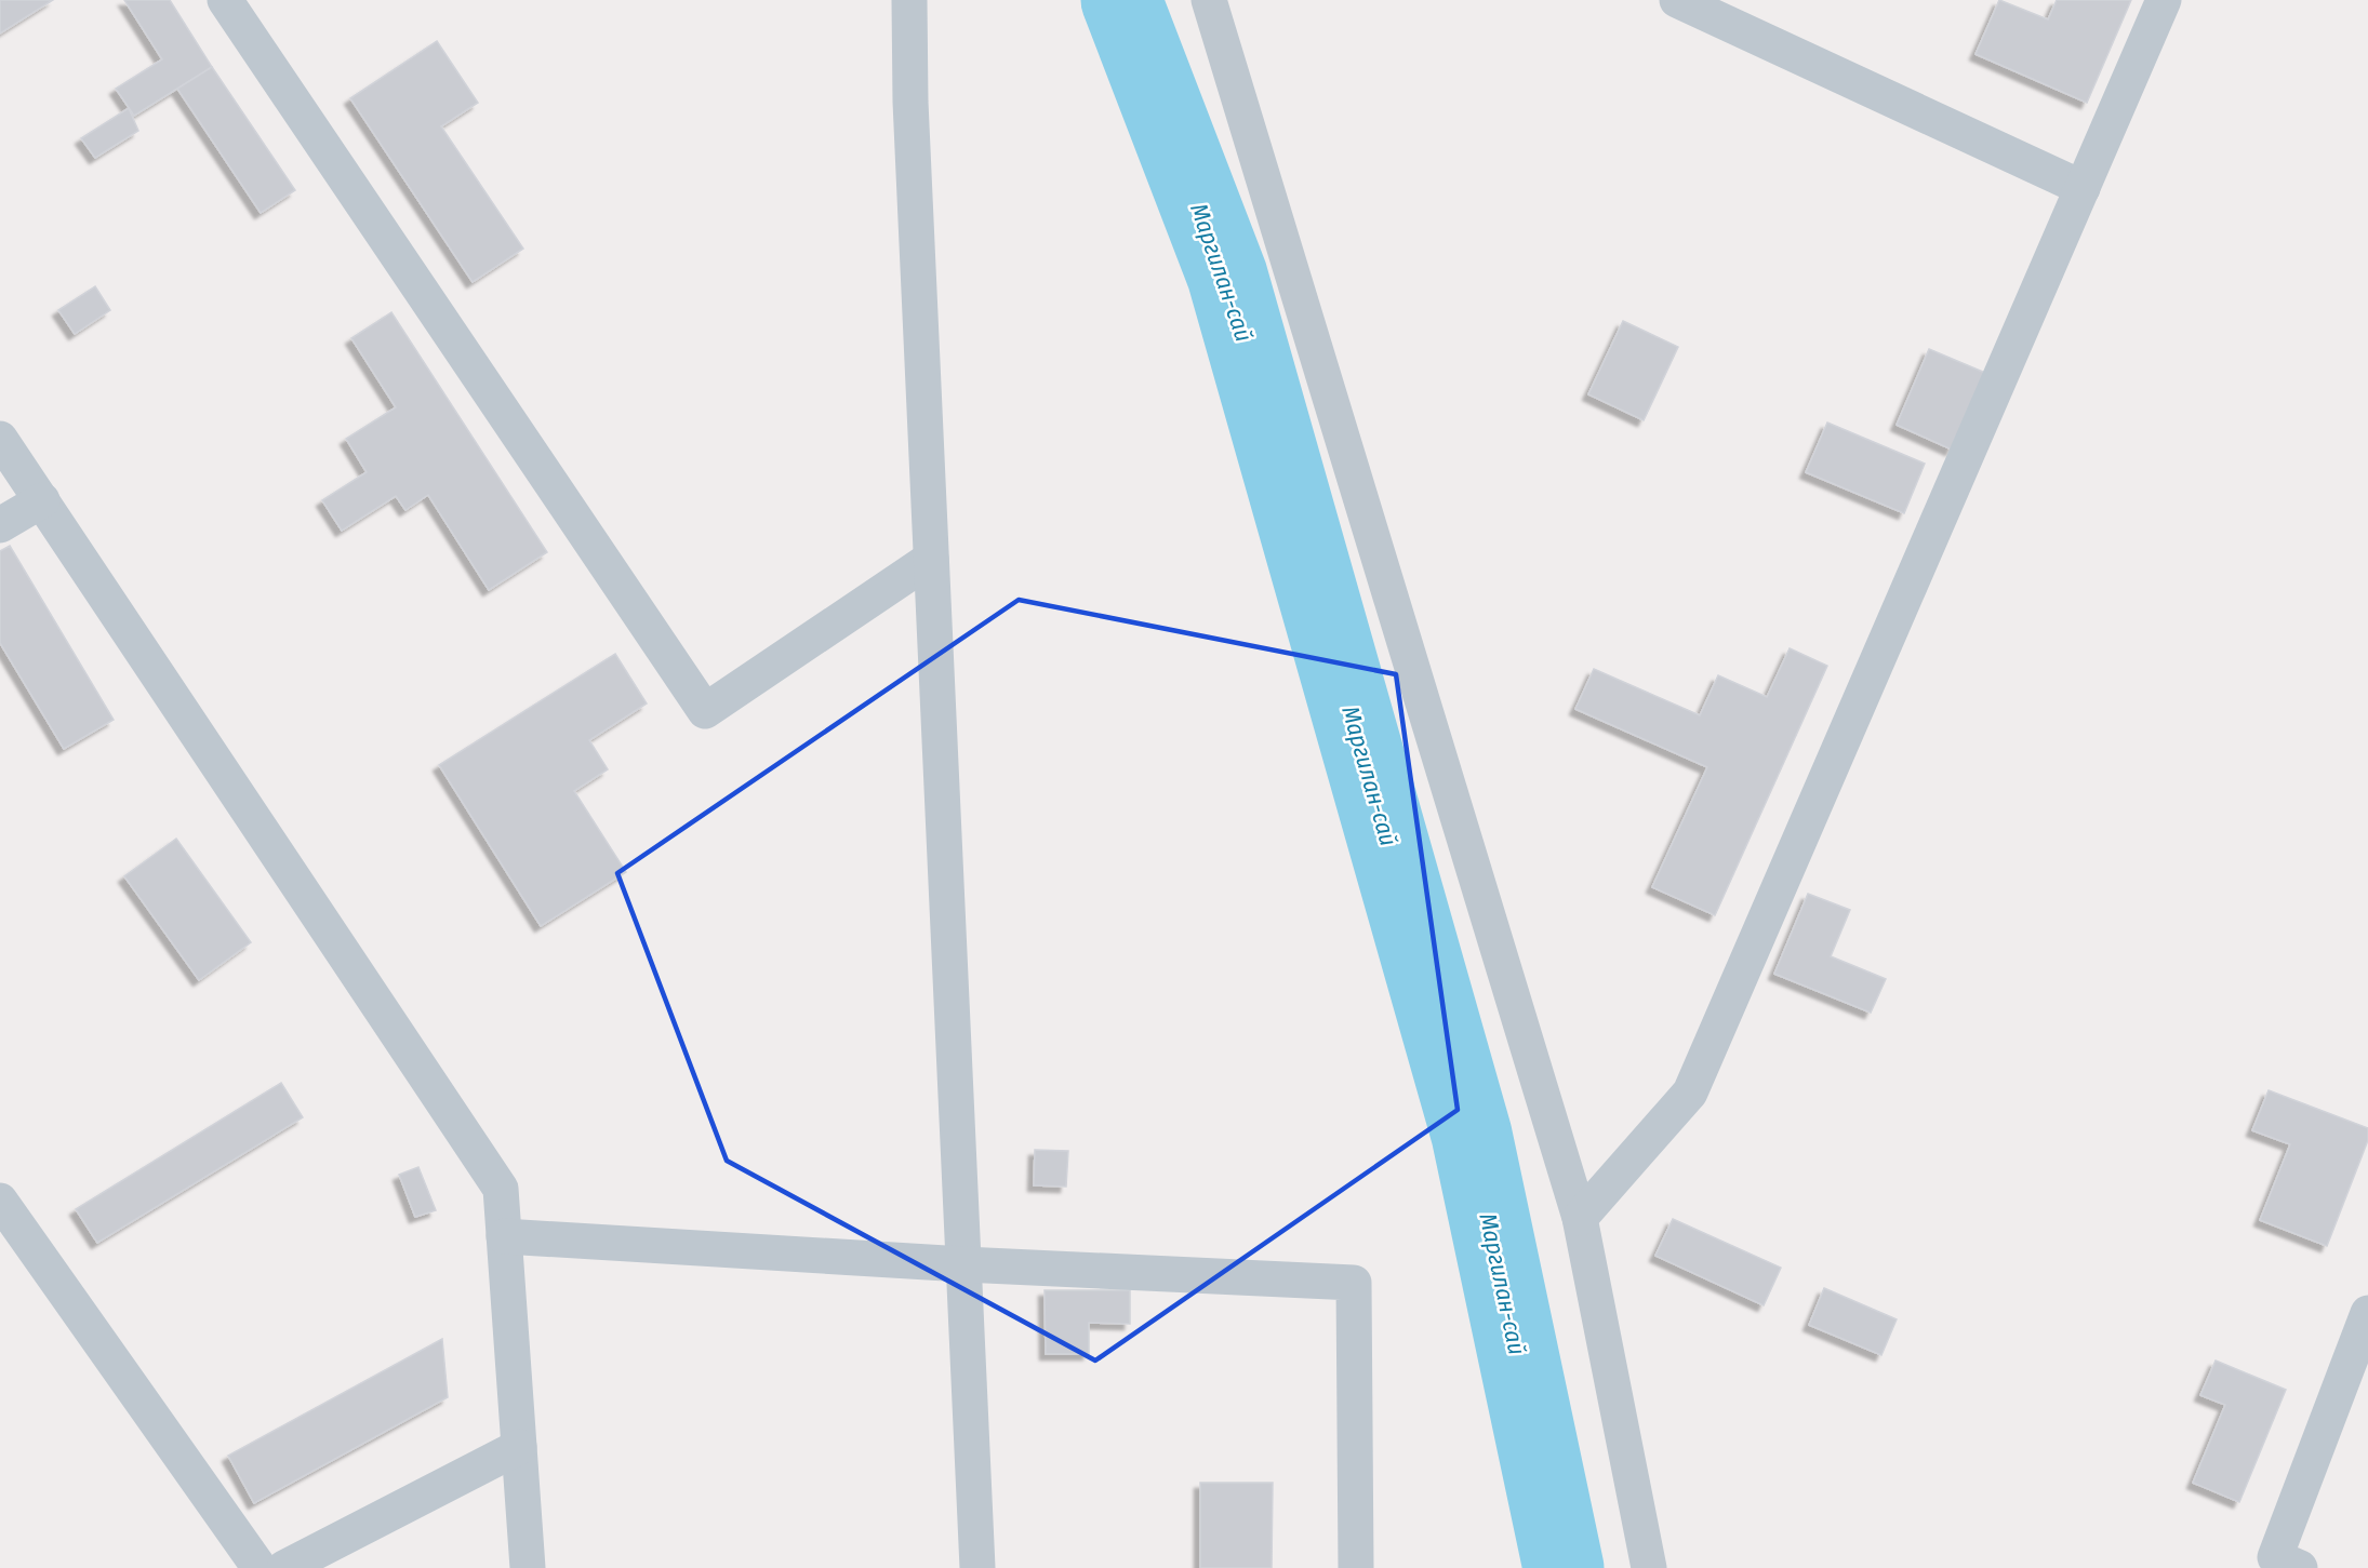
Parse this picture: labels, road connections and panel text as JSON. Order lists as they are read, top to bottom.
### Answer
{
  "water": ["Маргилан-сай"]
}
